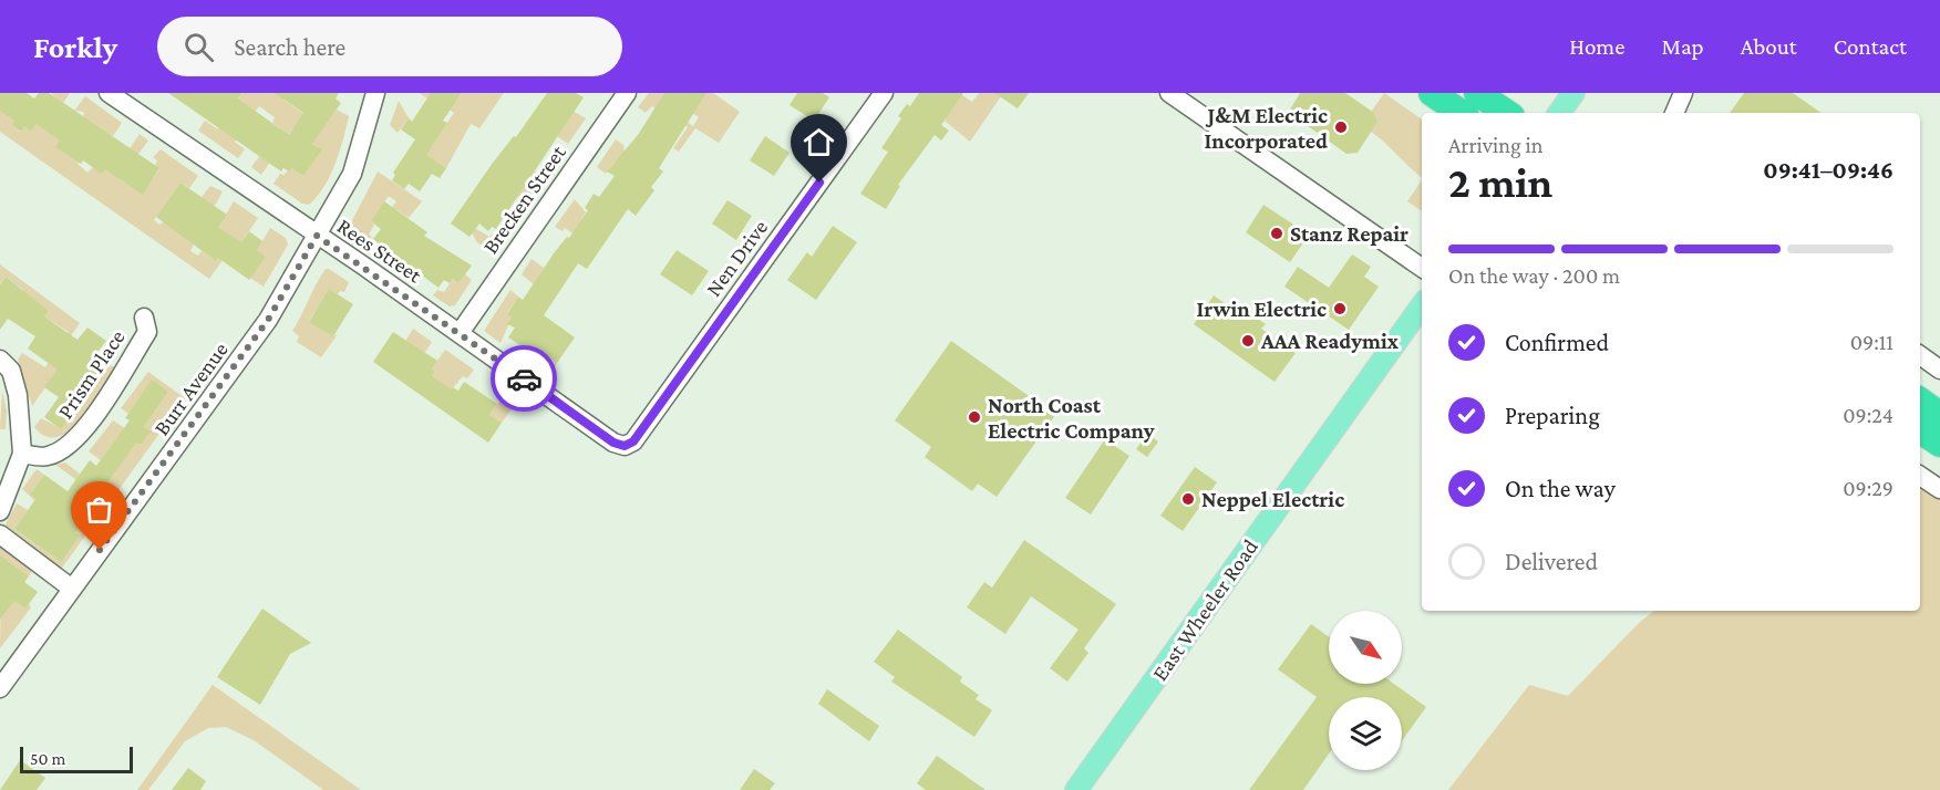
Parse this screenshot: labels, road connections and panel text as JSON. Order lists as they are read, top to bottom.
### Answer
{
  "streets": {
    "main road": ["East Wheeler Road"],
    "street": [
      "Brecken Street",
      "Rees Street",
      "Nen Drive",
      "Prism Place",
      "Burr Avenue"
    ]
  },
  "crossings": [
    ["Brecken Street", "Rees Street"],
    ["Rees Street", "Nen Drive"],
    ["Rees Street", "Burr Avenue"]
  ],
  "places": [
    "J&M Electric Incorporated",
    "Stanz Repair",
    "Irwin Electric",
    "AAA Readymix",
    "North Coast Electric Company",
    "Neppel Electric"
  ],
  "scale_bar": "50 m",
  "north": "bottom right",
  "page": {
    "header": "Forkly",
    "search": "Search here",
    "nav": [
      "Home",
      "Map",
      "About",
      "Contact"
    ],
    "heading": ["2 min", "Arriving in", "09:41–09:46"],
    "bar": "On the way · 200 m",
    "list": [
      ["Confirmed", "09:11"],
      ["Preparing", "09:24"],
      ["On the way", "09:29"],
      "Delivered"
    ],
    "scale": "50 m"
  }
}
